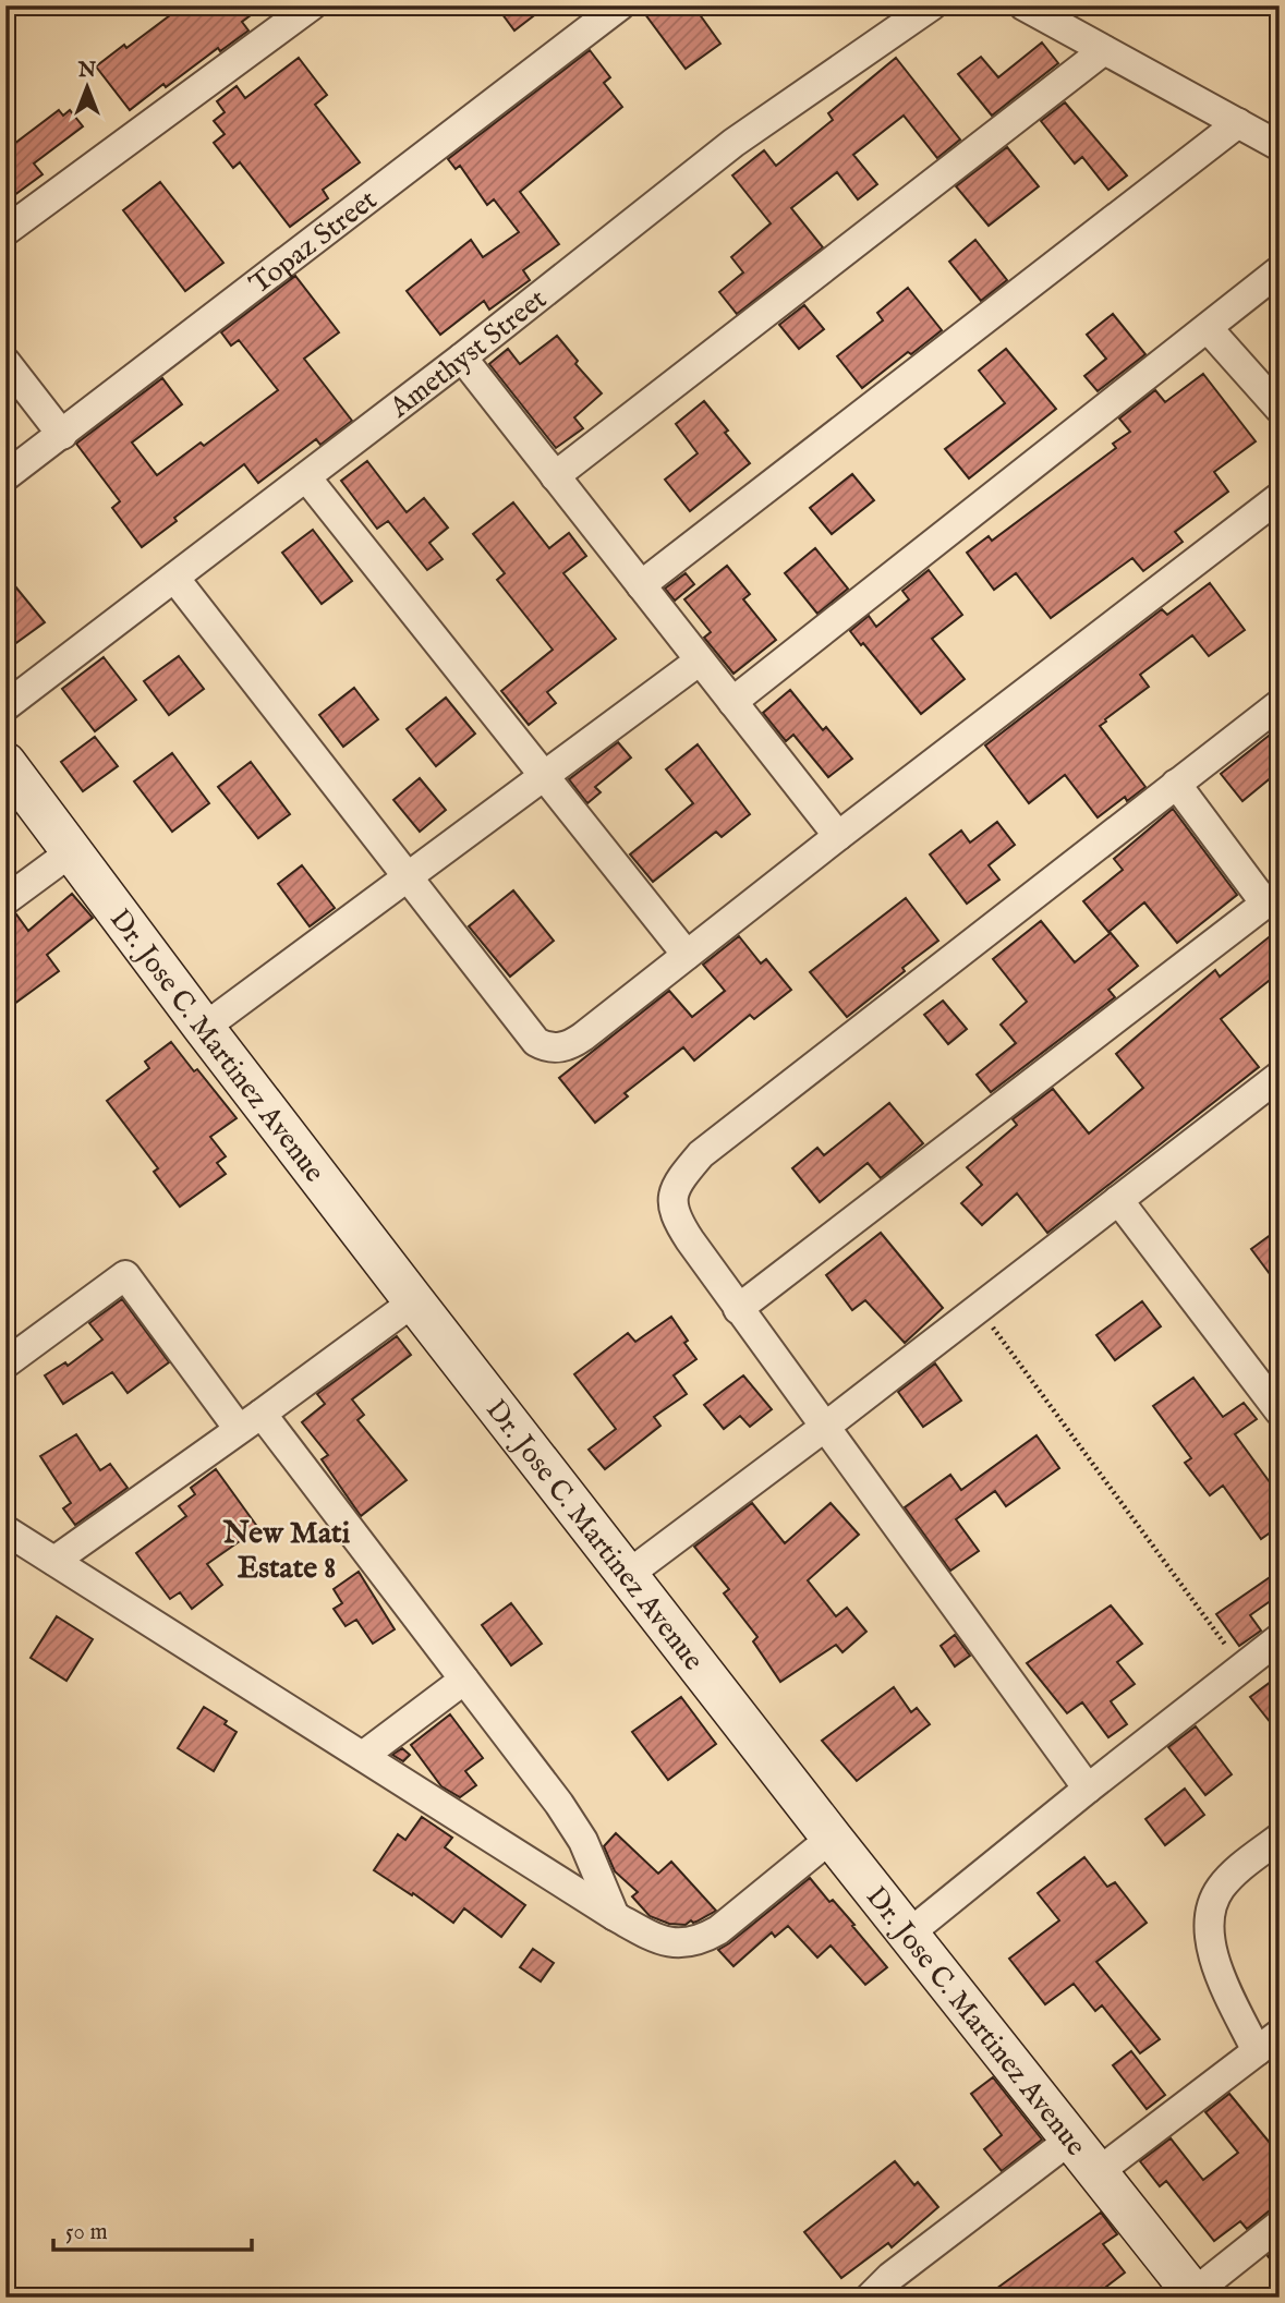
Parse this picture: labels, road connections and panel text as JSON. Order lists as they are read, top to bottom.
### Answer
{
  "streets": {
    "street": ["Topaz Street", "Amethyst Street", "Dr. Jose C. Martinez Avenue"]
  },
  "districts": ["New Mati Estate 8"],
  "scale_bar": "50 m",
  "north": "top"
}
